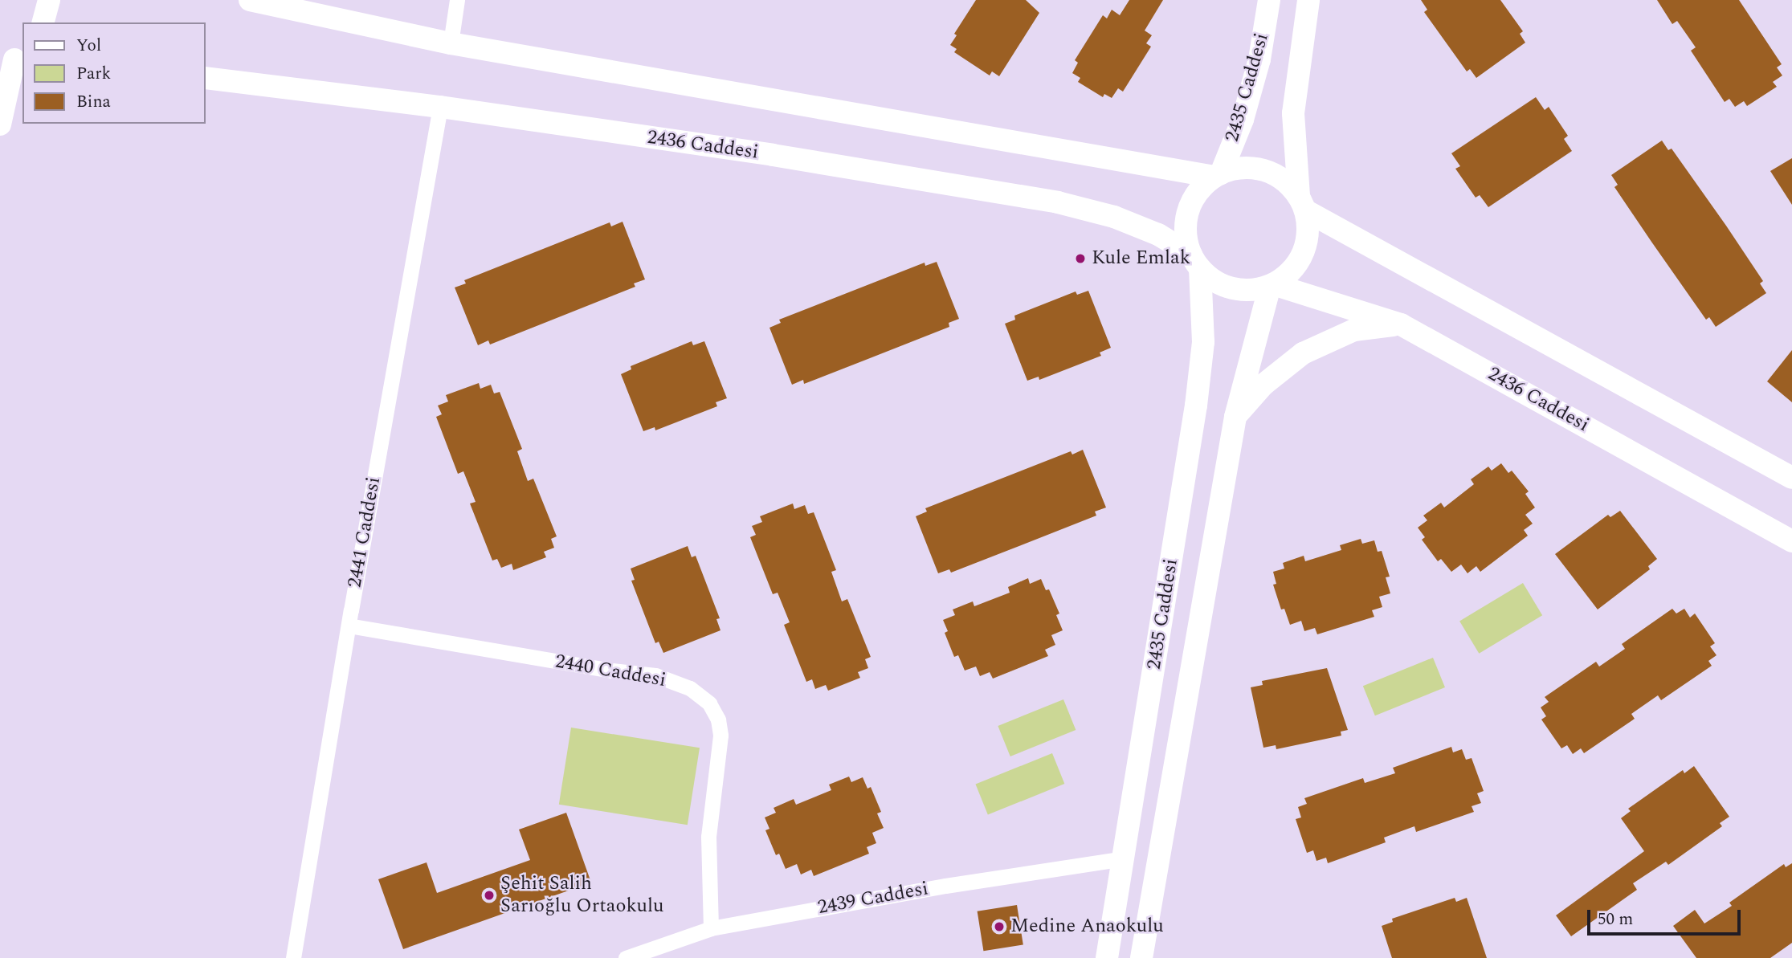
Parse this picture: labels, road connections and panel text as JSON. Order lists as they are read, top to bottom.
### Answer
{
  "streets": {
    "street": [
      "2435 Caddesi",
      "2436 Caddesi",
      "2441 Caddesi",
      "2440 Caddesi",
      "2439 Caddesi"
    ]
  },
  "crossings": [
    ["2435 Caddesi", "2436 Caddesi"],
    ["2435 Caddesi", "2439 Caddesi"],
    ["2436 Caddesi", "2441 Caddesi"],
    ["2441 Caddesi", "2440 Caddesi"],
    ["2440 Caddesi", "2439 Caddesi"]
  ],
  "places": ["Kule Emlak", "Şehit Salih Sarıoğlu Ortaokulu", "Medine Anaokulu"],
  "legend": ["Yol", "Park", "Bina"],
  "scale_bar": "50 m"
}
